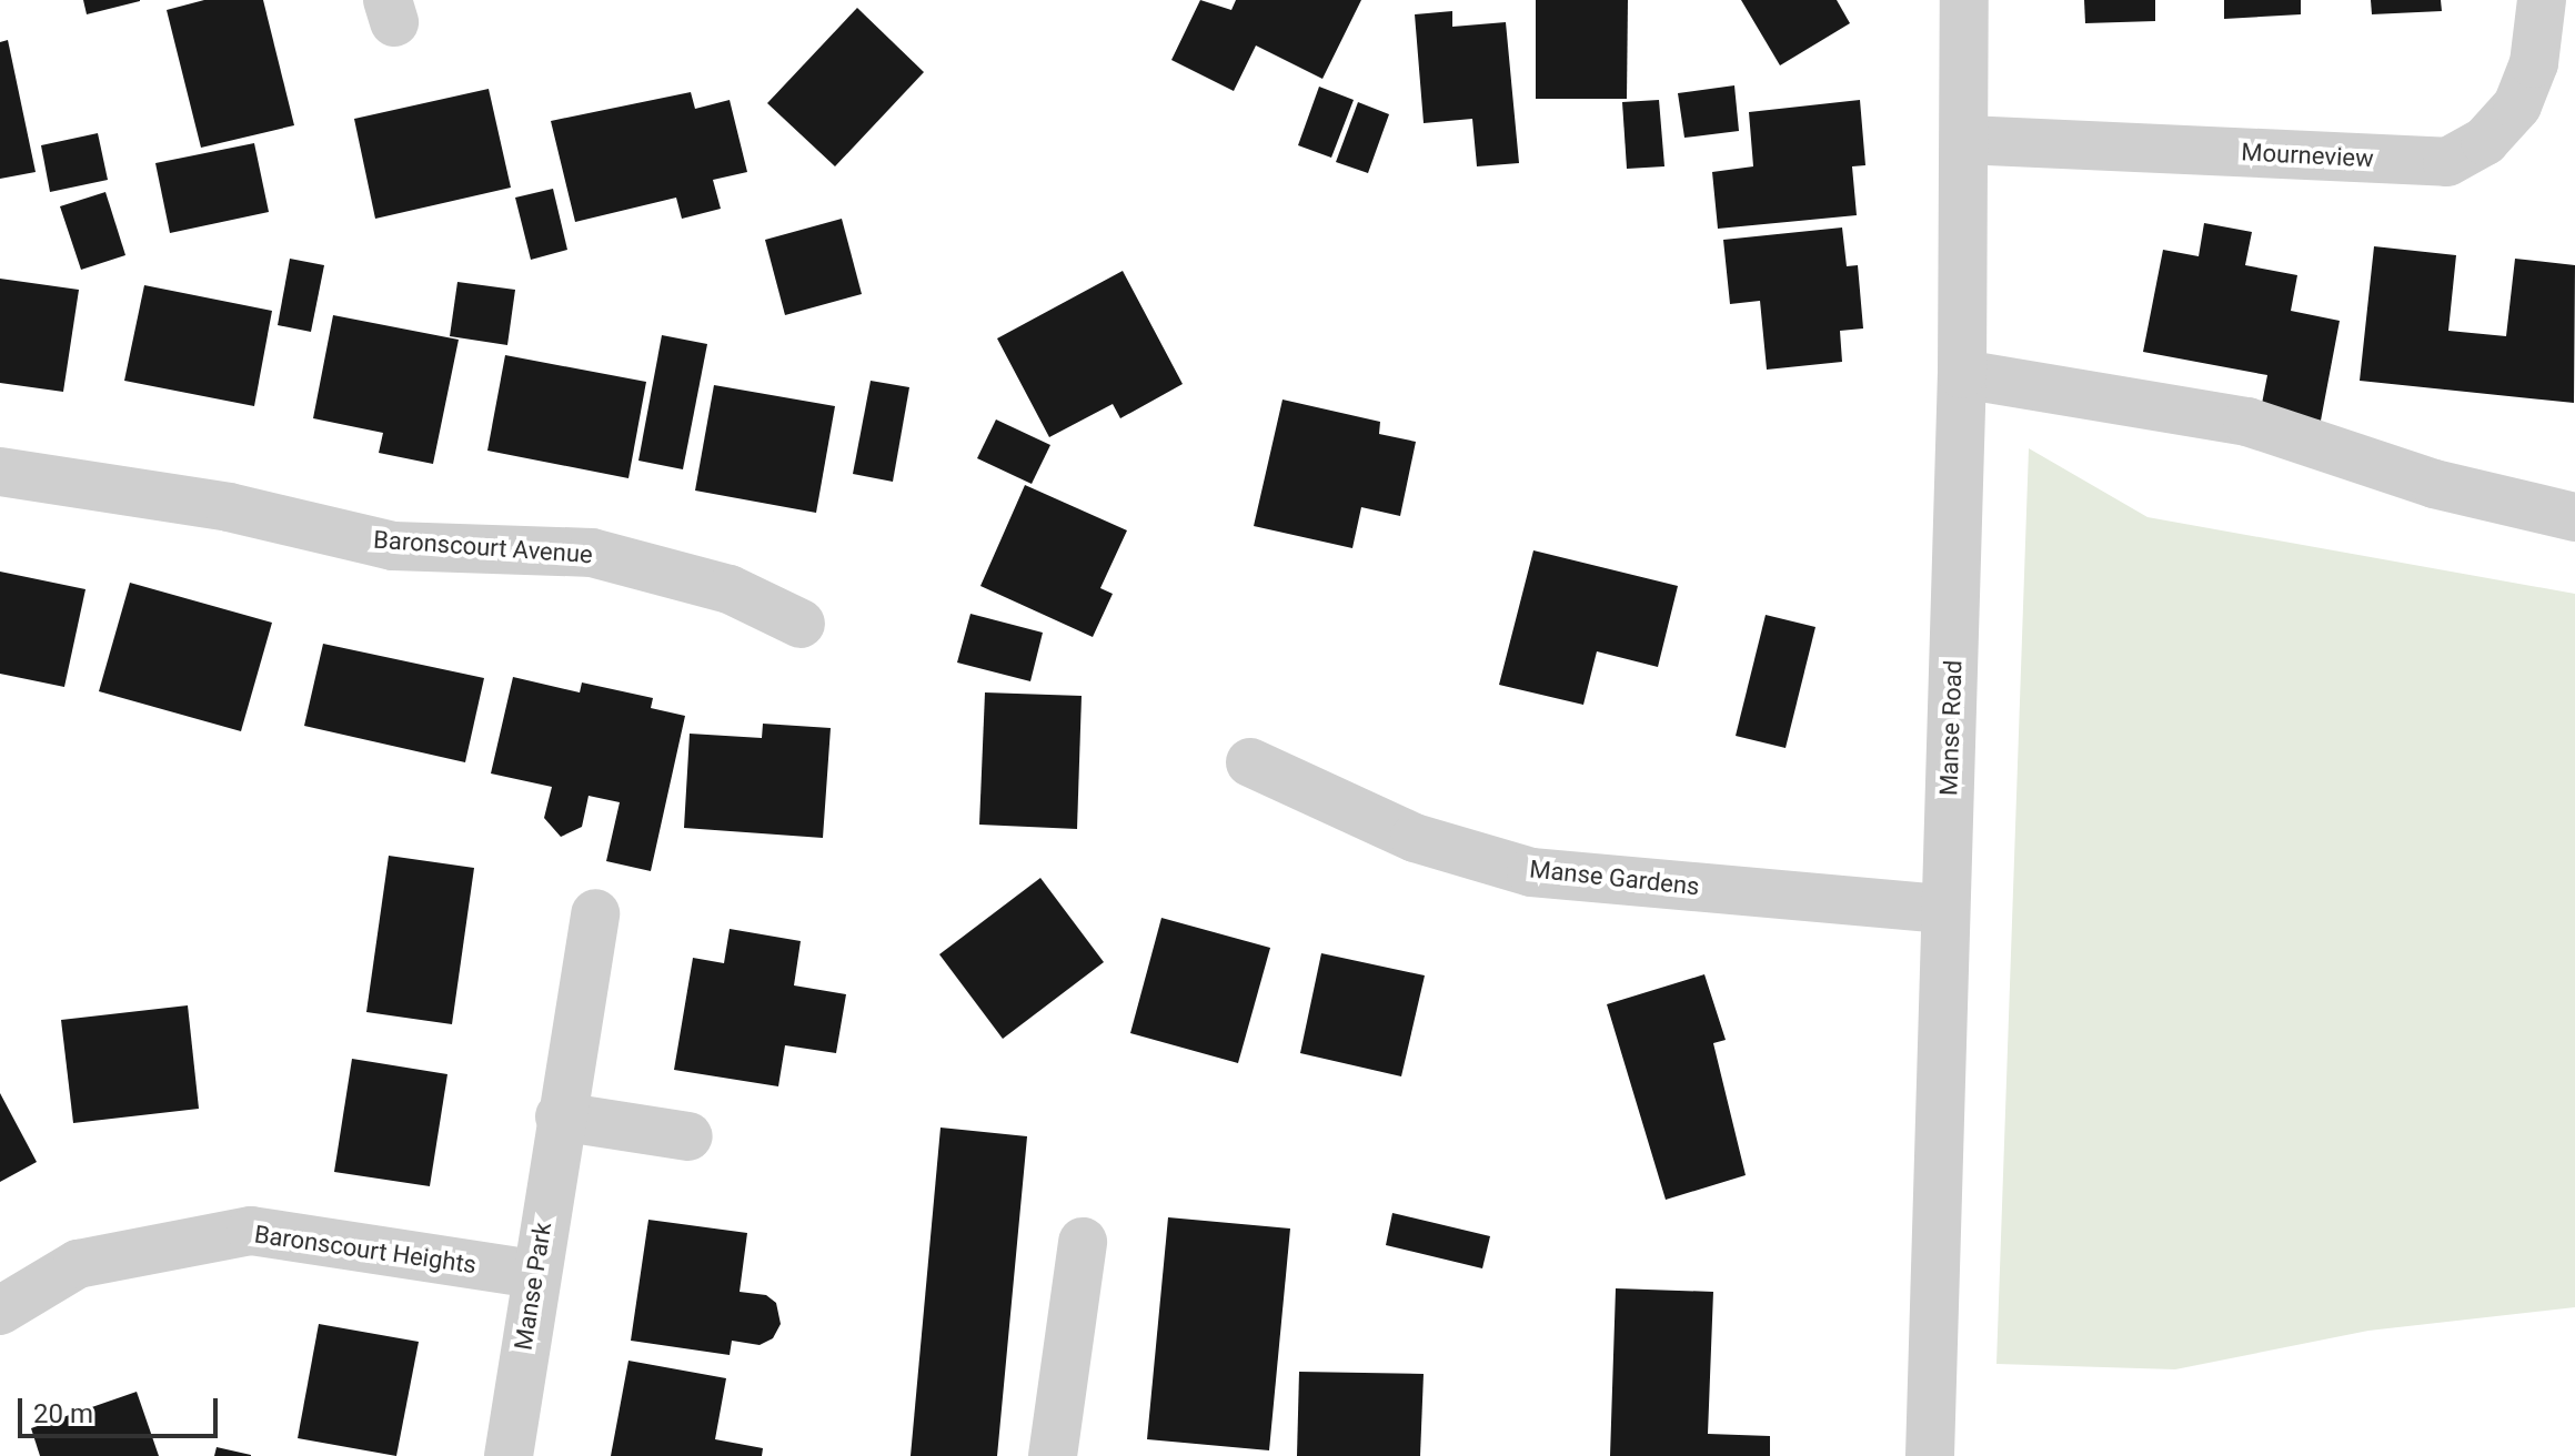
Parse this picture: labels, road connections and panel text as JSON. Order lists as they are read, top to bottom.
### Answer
{
  "streets": {
    "street": [
      "Mourneview",
      "Baronscourt Avenue",
      "Manse Road",
      "Manse Gardens",
      "Baronscourt Heights",
      "Manse Park"
    ]
  },
  "crossings": [
    ["Mourneview", "Manse Road"],
    ["Manse Road", "Manse Gardens"],
    ["Baronscourt Heights", "Manse Park"]
  ],
  "scale_bar": "20 m"
}
